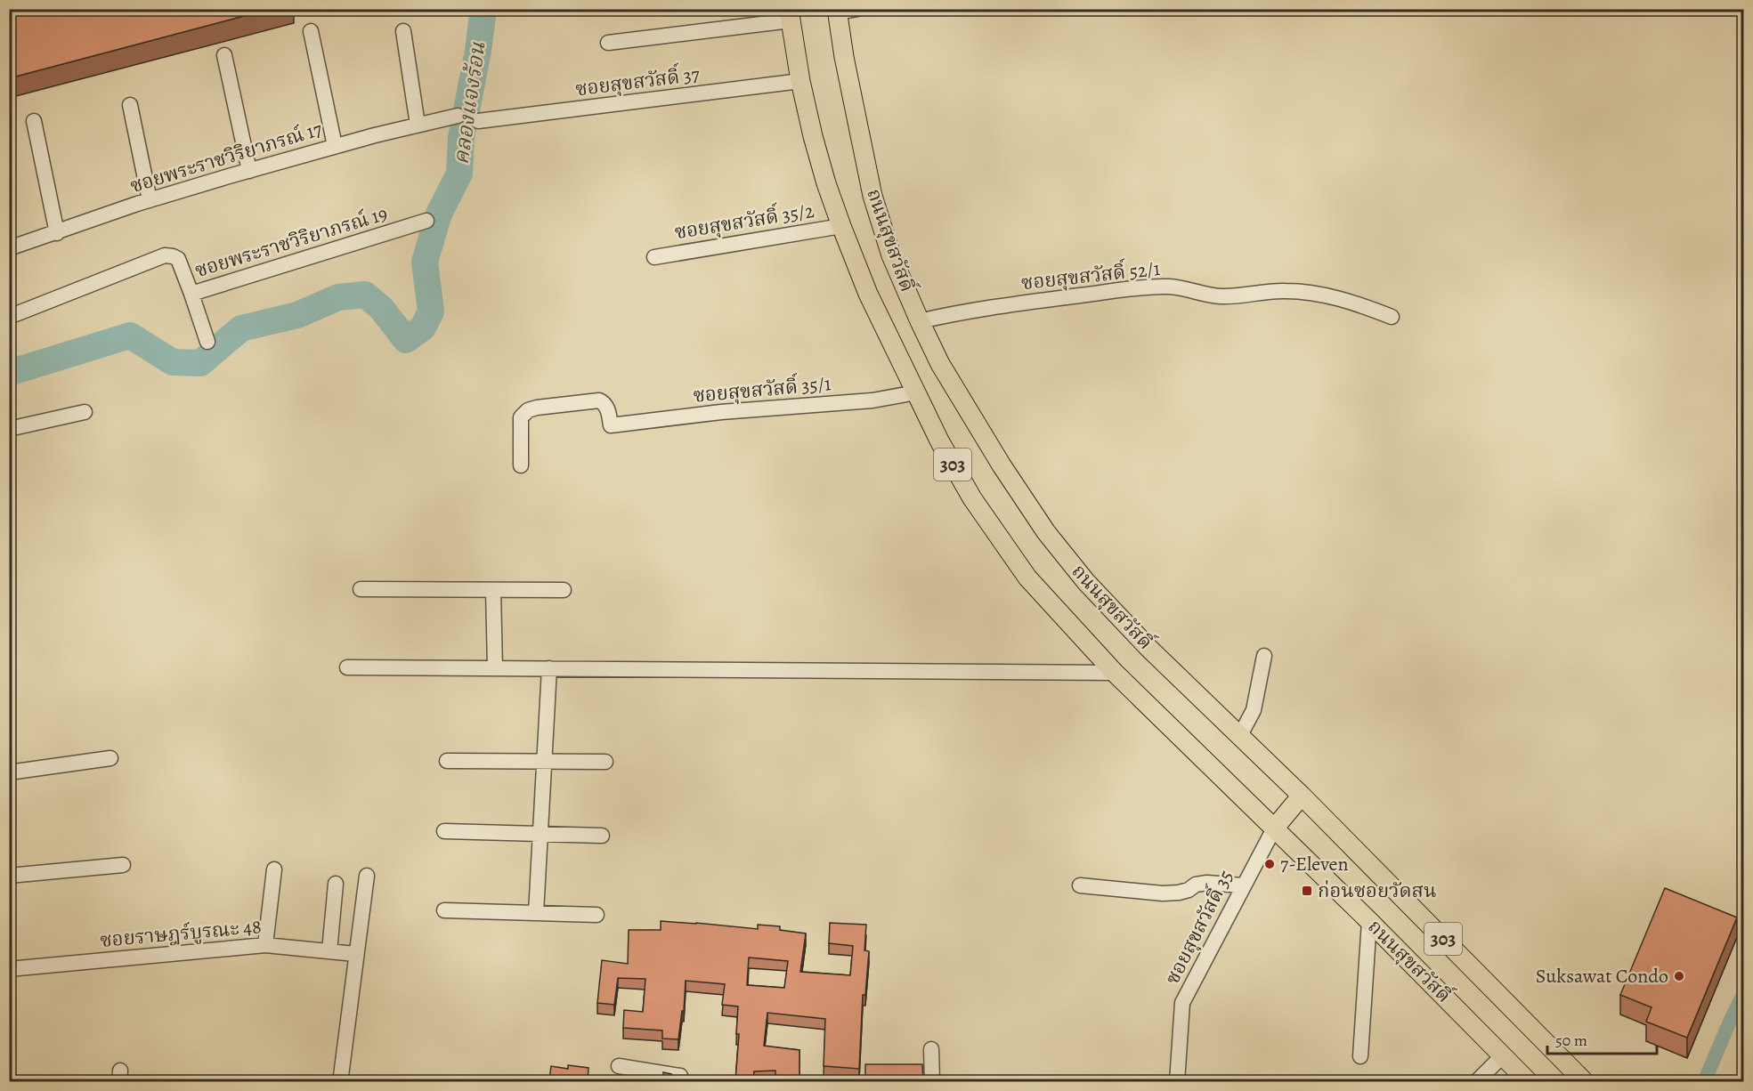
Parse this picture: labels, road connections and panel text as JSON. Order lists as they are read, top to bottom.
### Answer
{
  "streets": {
    "main road": ["ถนนสุขสวัสดิ์", "303"],
    "street": [
      "ซอยสุขสวัสดิ์ 37",
      "ซอยพระราชวิริยาภรณ์ 17",
      "ซอยสุขสวัสดิ์ 35/2",
      "ซอยพระราชวิริยาภรณ์ 19",
      "ซอยสุขสวัสดิ์ 52/1",
      "ซอยสุขสวัสดิ์ 35/1",
      "ซอยสุขสวัสดิ์ 35",
      "ซอยราษฎร์บูรณะ 48"
    ]
  },
  "crossings": [
    ["ซอยสุขสวัสดิ์ 37", "ถนนสุขสวัสดิ์"],
    ["ซอยสุขสวัสดิ์ 35/2", "ถนนสุขสวัสดิ์"],
    ["ถนนสุขสวัสดิ์", "ซอยสุขสวัสดิ์ 52/1"],
    ["ถนนสุขสวัสดิ์", "ซอยสุขสวัสดิ์ 35/1"],
    ["ถนนสุขสวัสดิ์", "ซอยสุขสวัสดิ์ 35"]
  ],
  "water": ["คลองแจงร้อน"],
  "places": {
    "other": ["7-Eleven", "Suksawat Condo"],
    "transit": ["ก่อนซอยวัดสน"]
  },
  "scale_bar": "50 m"
}
